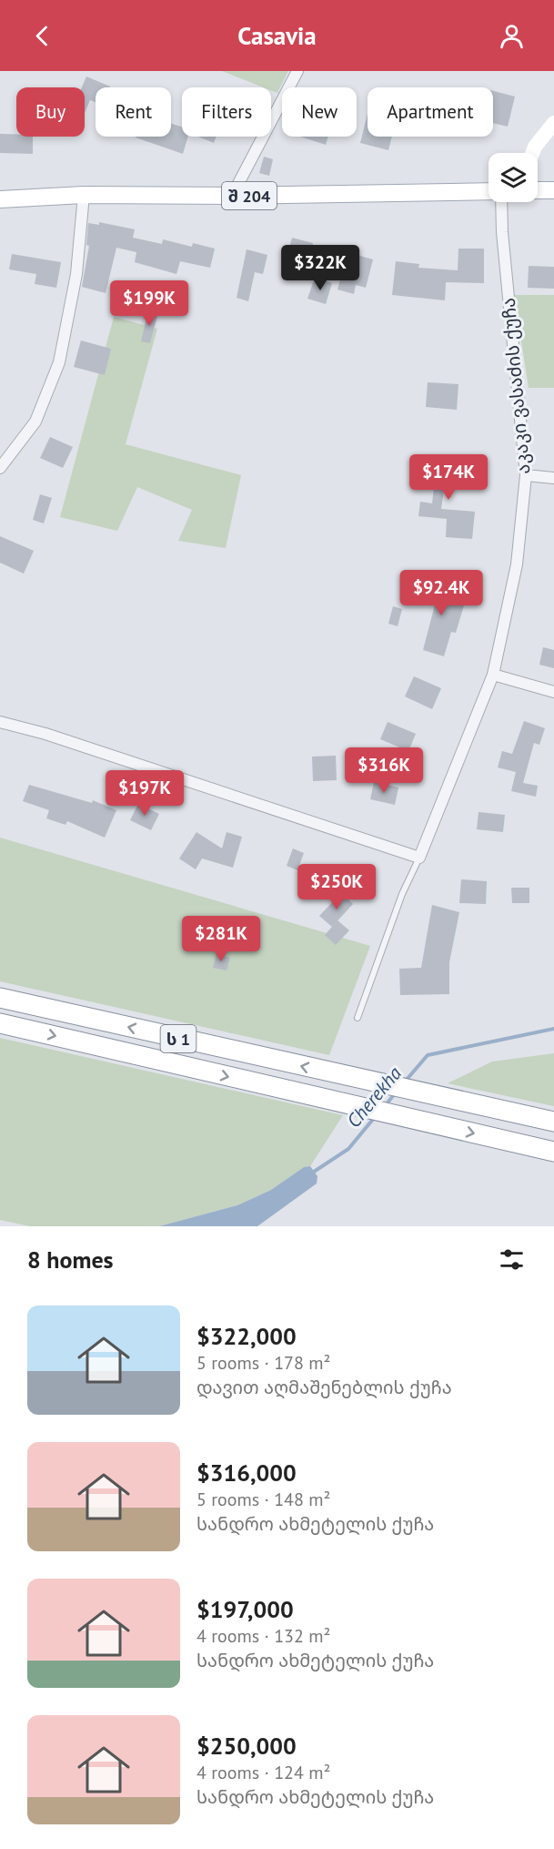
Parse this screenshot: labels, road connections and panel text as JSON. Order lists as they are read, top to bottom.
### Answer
{
  "streets": {
    "highway": ["ს 1"],
    "main road": ["შ 204"],
    "street": ["აკაკი ვასაძის ქუჩა"]
  },
  "water": ["Cherekha"],
  "page": {
    "header": "Casavia",
    "chip": [
      "Buy",
      "Rent",
      "Filters",
      "New",
      "Apartment"
    ],
    "price": [
      "$322K",
      "$199K",
      "$174K",
      "$92.4K",
      "$316K",
      "$197K",
      "$250K",
      "$281K"
    ],
    "heading": "8 homes",
    "list": [
      {
        "name": "$322,000",
        "note": "5 rooms · 178 m² · დავით აღმაშენებლის ქუჩა"
      },
      {
        "name": "$316,000",
        "note": "5 rooms · 148 m² · სანდრო ახმეტელის ქუჩა"
      },
      {
        "name": "$197,000",
        "note": "4 rooms · 132 m² · სანდრო ახმეტელის ქუჩა"
      },
      {
        "name": "$250,000",
        "note": "4 rooms · 124 m² · სანდრო ახმეტელის ქუჩა"
      }
    ]
  }
}
